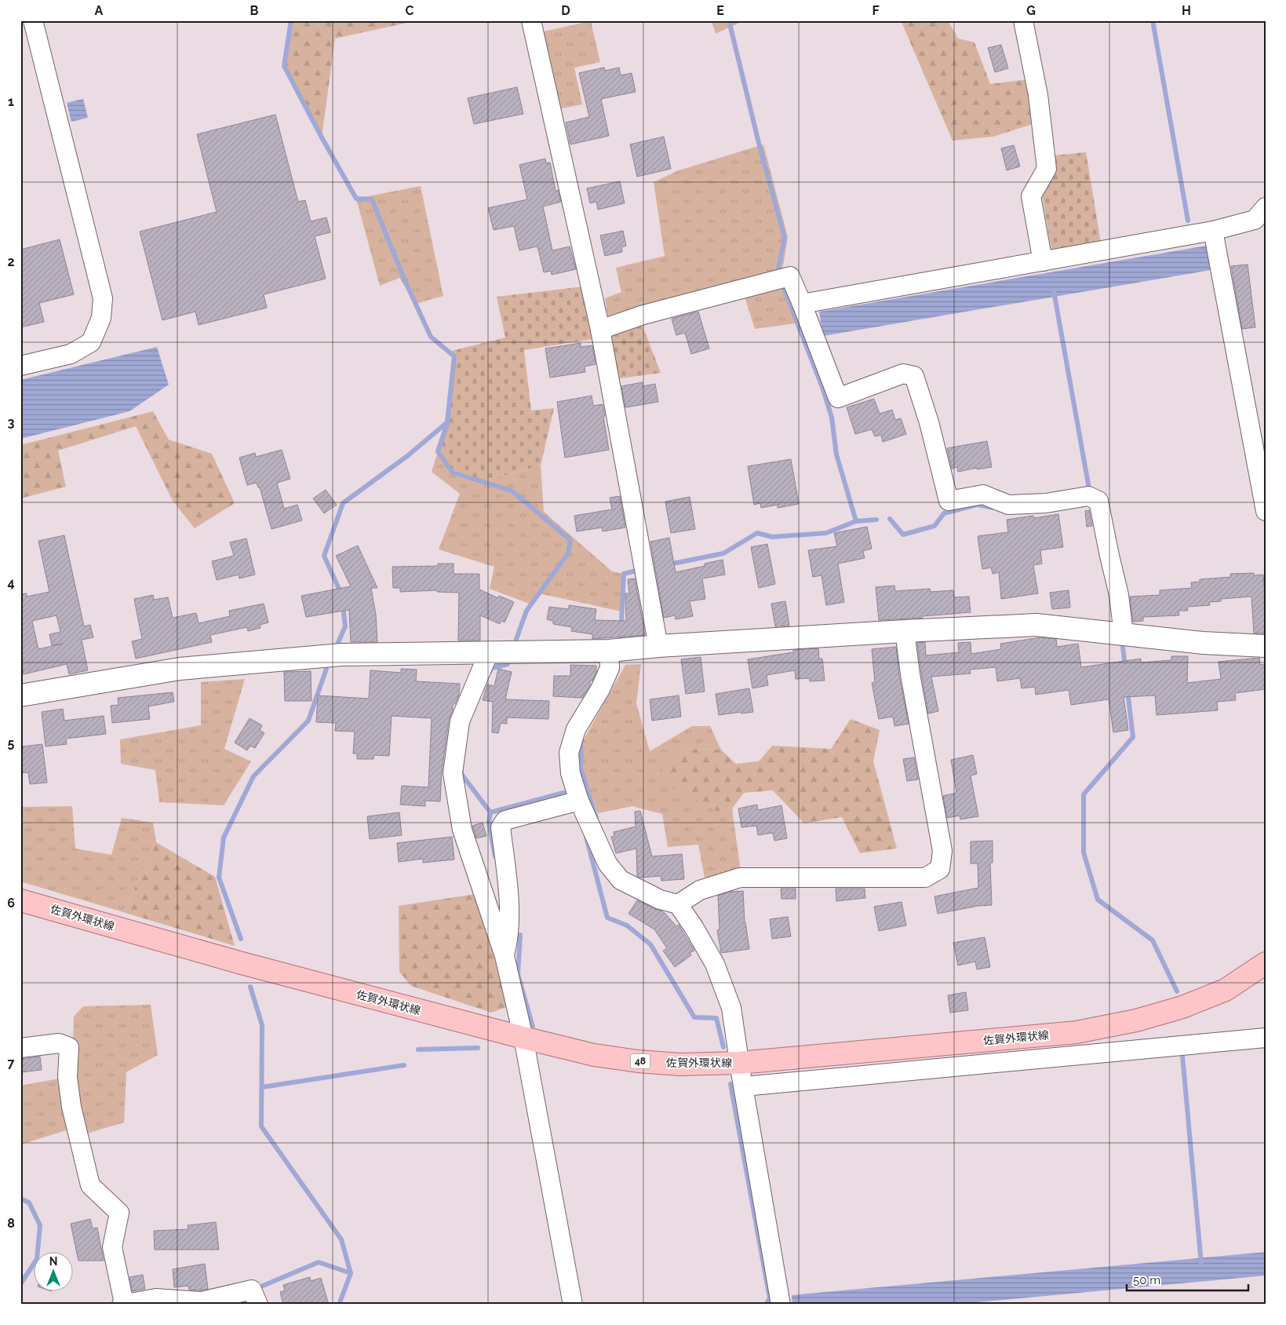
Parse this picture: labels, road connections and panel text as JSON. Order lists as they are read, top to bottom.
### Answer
{
  "streets": {
    "main road": ["佐賀外環状線", "48"]
  },
  "scale_bar": "50 m",
  "north": "top",
  "grid": {
    "columns": [
      "A",
      "B",
      "C",
      "D",
      "E",
      "F",
      "G",
      "H"
    ],
    "rows": [
      "1",
      "2",
      "3",
      "4",
      "5",
      "6",
      "7",
      "8"
    ]
  }
}
